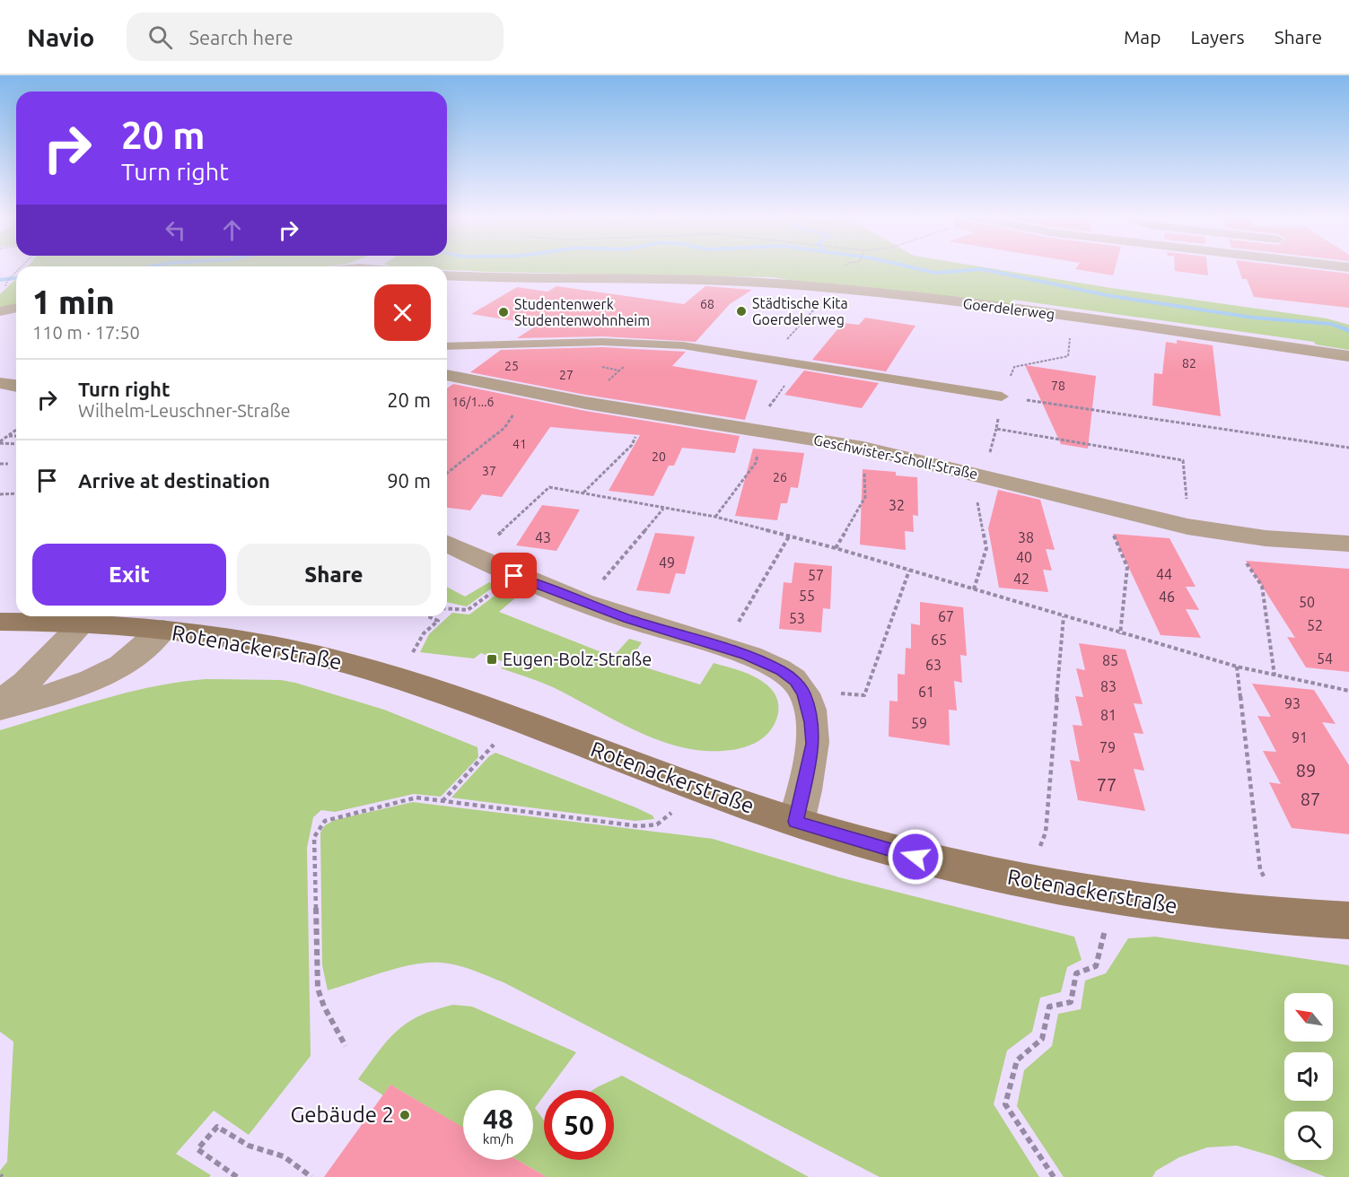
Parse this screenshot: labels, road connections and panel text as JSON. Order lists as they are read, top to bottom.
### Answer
{
  "streets": {
    "main road": ["Rotenackerstraße"],
    "street": ["Goerdelerweg", "Geschwister-Scholl-Straße"]
  },
  "places": {
    "other": ["Städtische Kita Goerdelerweg", "Studentenwerk Studentenwohnheim", "Gebäude 2"],
    "transit": ["Eugen-Bolz-Straße"]
  },
  "house_numbers": [
    "68",
    "82",
    "25",
    "27",
    "78",
    "16/1...6",
    "41",
    "20",
    "37",
    "26",
    "32",
    "43",
    "38",
    "40",
    "49",
    "44",
    "57",
    "42",
    "55",
    "46",
    "50",
    "67",
    "53",
    "52",
    "65",
    "54",
    "85",
    "63",
    "83",
    "61",
    "93",
    "81",
    "59",
    "91",
    "79",
    "89",
    "77",
    "87"
  ],
  "north": "top left",
  "page": {
    "header": "Navio",
    "search": "Search here",
    "nav": ["Map", "Layers", "Share"],
    "turn": ["20 m", "Turn right"],
    "heading": ["1 min", "110 m · 17:50"],
    "list": [
      {
        "name": "Turn right",
        "note": "Wilhelm-Leuschner-Straße",
        "value": "20 m"
      },
      {
        "name": "Arrive at destination",
        "value": "90 m"
      }
    ],
    "buttons": ["Exit", "Share"],
    "speed": "48 km/h",
    "limit": "50"
  }
}
